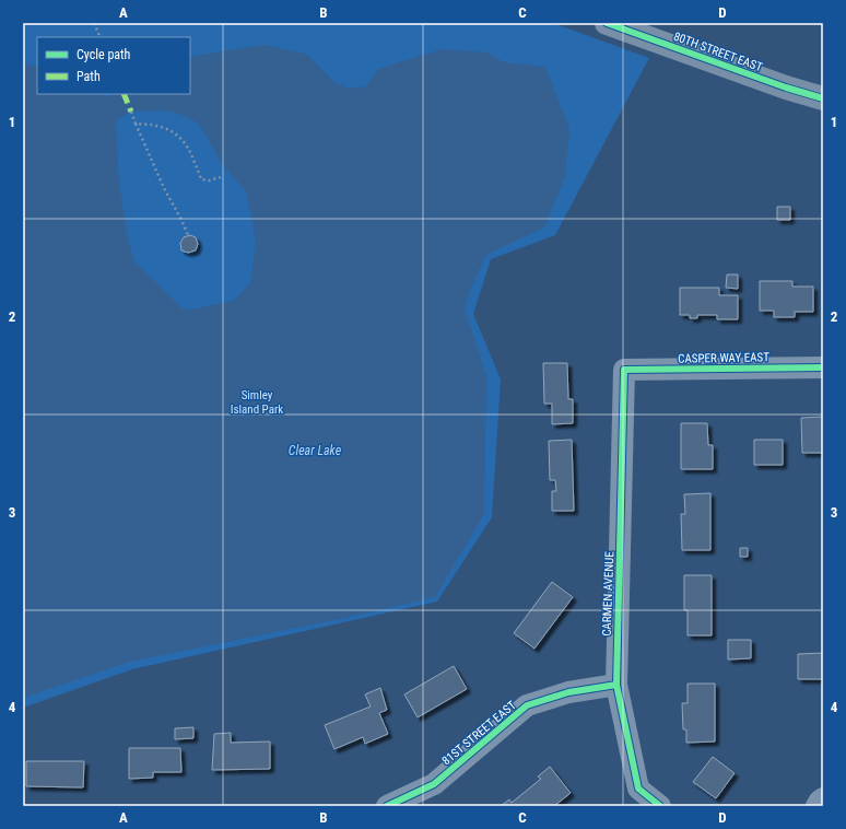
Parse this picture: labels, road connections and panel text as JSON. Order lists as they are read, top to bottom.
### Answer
{
  "streets": {
    "street": [
      "80TH STREET EAST",
      "CASPER WAY EAST",
      "CARMEN AVENUE",
      "81ST STREET EAST"
    ]
  },
  "crossings": [
    ["CASPER WAY EAST", "CARMEN AVENUE"],
    ["CARMEN AVENUE", "81ST STREET EAST"]
  ],
  "water": ["Clear Lake"],
  "parks": ["Simley Island Park"],
  "legend": ["Cycle path", "Path"],
  "grid": {
    "columns": [
      "A",
      "B",
      "C",
      "D"
    ],
    "rows": [
      "1",
      "2",
      "3",
      "4"
    ]
  }
}
